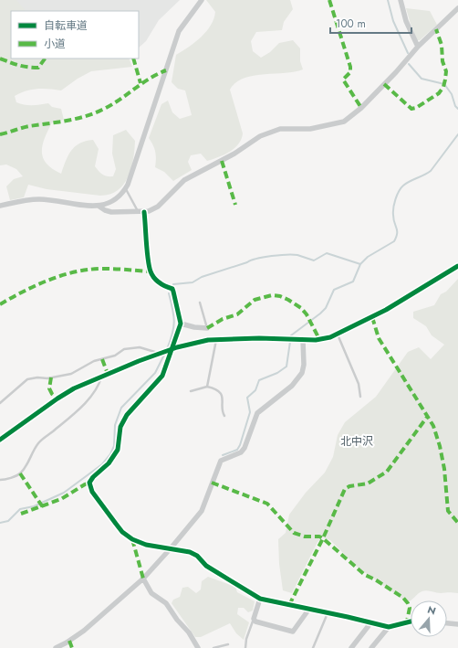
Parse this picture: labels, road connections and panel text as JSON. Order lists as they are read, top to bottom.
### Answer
{
  "districts": ["北中沢"],
  "legend": ["自転車道", "小道"],
  "scale_bar": "100 m",
  "north": "top"
}
